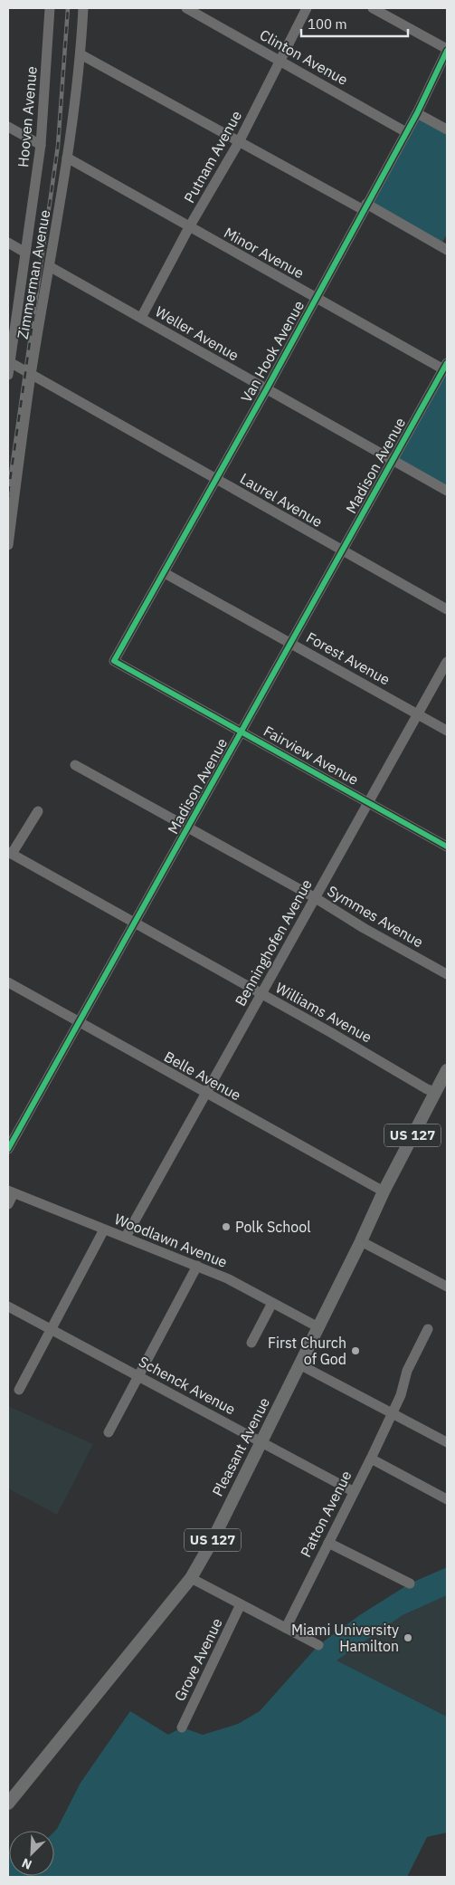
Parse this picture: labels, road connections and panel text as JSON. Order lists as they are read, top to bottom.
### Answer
{
  "streets": {
    "main road": ["US 127", "Pleasant Avenue"],
    "street": [
      "Clinton Avenue",
      "Hooven Avenue",
      "Putnam Avenue",
      "Minor Avenue",
      "Zimmerman Avenue",
      "Weller Avenue",
      "Van Hook Avenue",
      "Madison Avenue",
      "Laurel Avenue",
      "Forest Avenue",
      "Fairview Avenue",
      "Symmes Avenue",
      "Benninghofen Avenue",
      "Williams Avenue",
      "Belle Avenue",
      "Woodlawn Avenue",
      "Schenck Avenue",
      "Patton Avenue",
      "Grove Avenue"
    ]
  },
  "crossings": [
    ["Clinton Avenue", "Putnam Avenue"],
    ["Clinton Avenue", "Van Hook Avenue"],
    ["Hooven Avenue", "Laurel Avenue"],
    ["Putnam Avenue", "Minor Avenue"],
    ["Putnam Avenue", "Weller Avenue"],
    ["Minor Avenue", "Zimmerman Avenue"],
    ["Minor Avenue", "Van Hook Avenue"],
    ["Minor Avenue", "Madison Avenue"],
    ["Zimmerman Avenue", "Weller Avenue"],
    ["Zimmerman Avenue", "Laurel Avenue"],
    ["Weller Avenue", "Van Hook Avenue"],
    ["Weller Avenue", "Madison Avenue"],
    ["Van Hook Avenue", "Laurel Avenue"],
    ["Van Hook Avenue", "Forest Avenue"],
    ["Van Hook Avenue", "Fairview Avenue"],
    ["Madison Avenue", "Laurel Avenue"],
    ["Madison Avenue", "Forest Avenue"],
    ["Madison Avenue", "Fairview Avenue"],
    ["Madison Avenue", "Symmes Avenue"],
    ["Madison Avenue", "Williams Avenue"],
    ["Madison Avenue", "Belle Avenue"],
    ["Forest Avenue", "Benninghofen Avenue"],
    ["Fairview Avenue", "Benninghofen Avenue"],
    ["Symmes Avenue", "Benninghofen Avenue"],
    ["Benninghofen Avenue", "Williams Avenue"],
    ["Benninghofen Avenue", "Belle Avenue"],
    ["Benninghofen Avenue", "Woodlawn Avenue"],
    ["Williams Avenue", "Pleasant Avenue"],
    ["Belle Avenue", "Pleasant Avenue"],
    ["Woodlawn Avenue", "Pleasant Avenue"],
    ["Schenck Avenue", "Pleasant Avenue"],
    ["Schenck Avenue", "Patton Avenue"]
  ],
  "places": ["Polk School", "First Church of God", "Miami University Hamilton"],
  "scale_bar": "100 m",
  "north": "bottom left"
}
